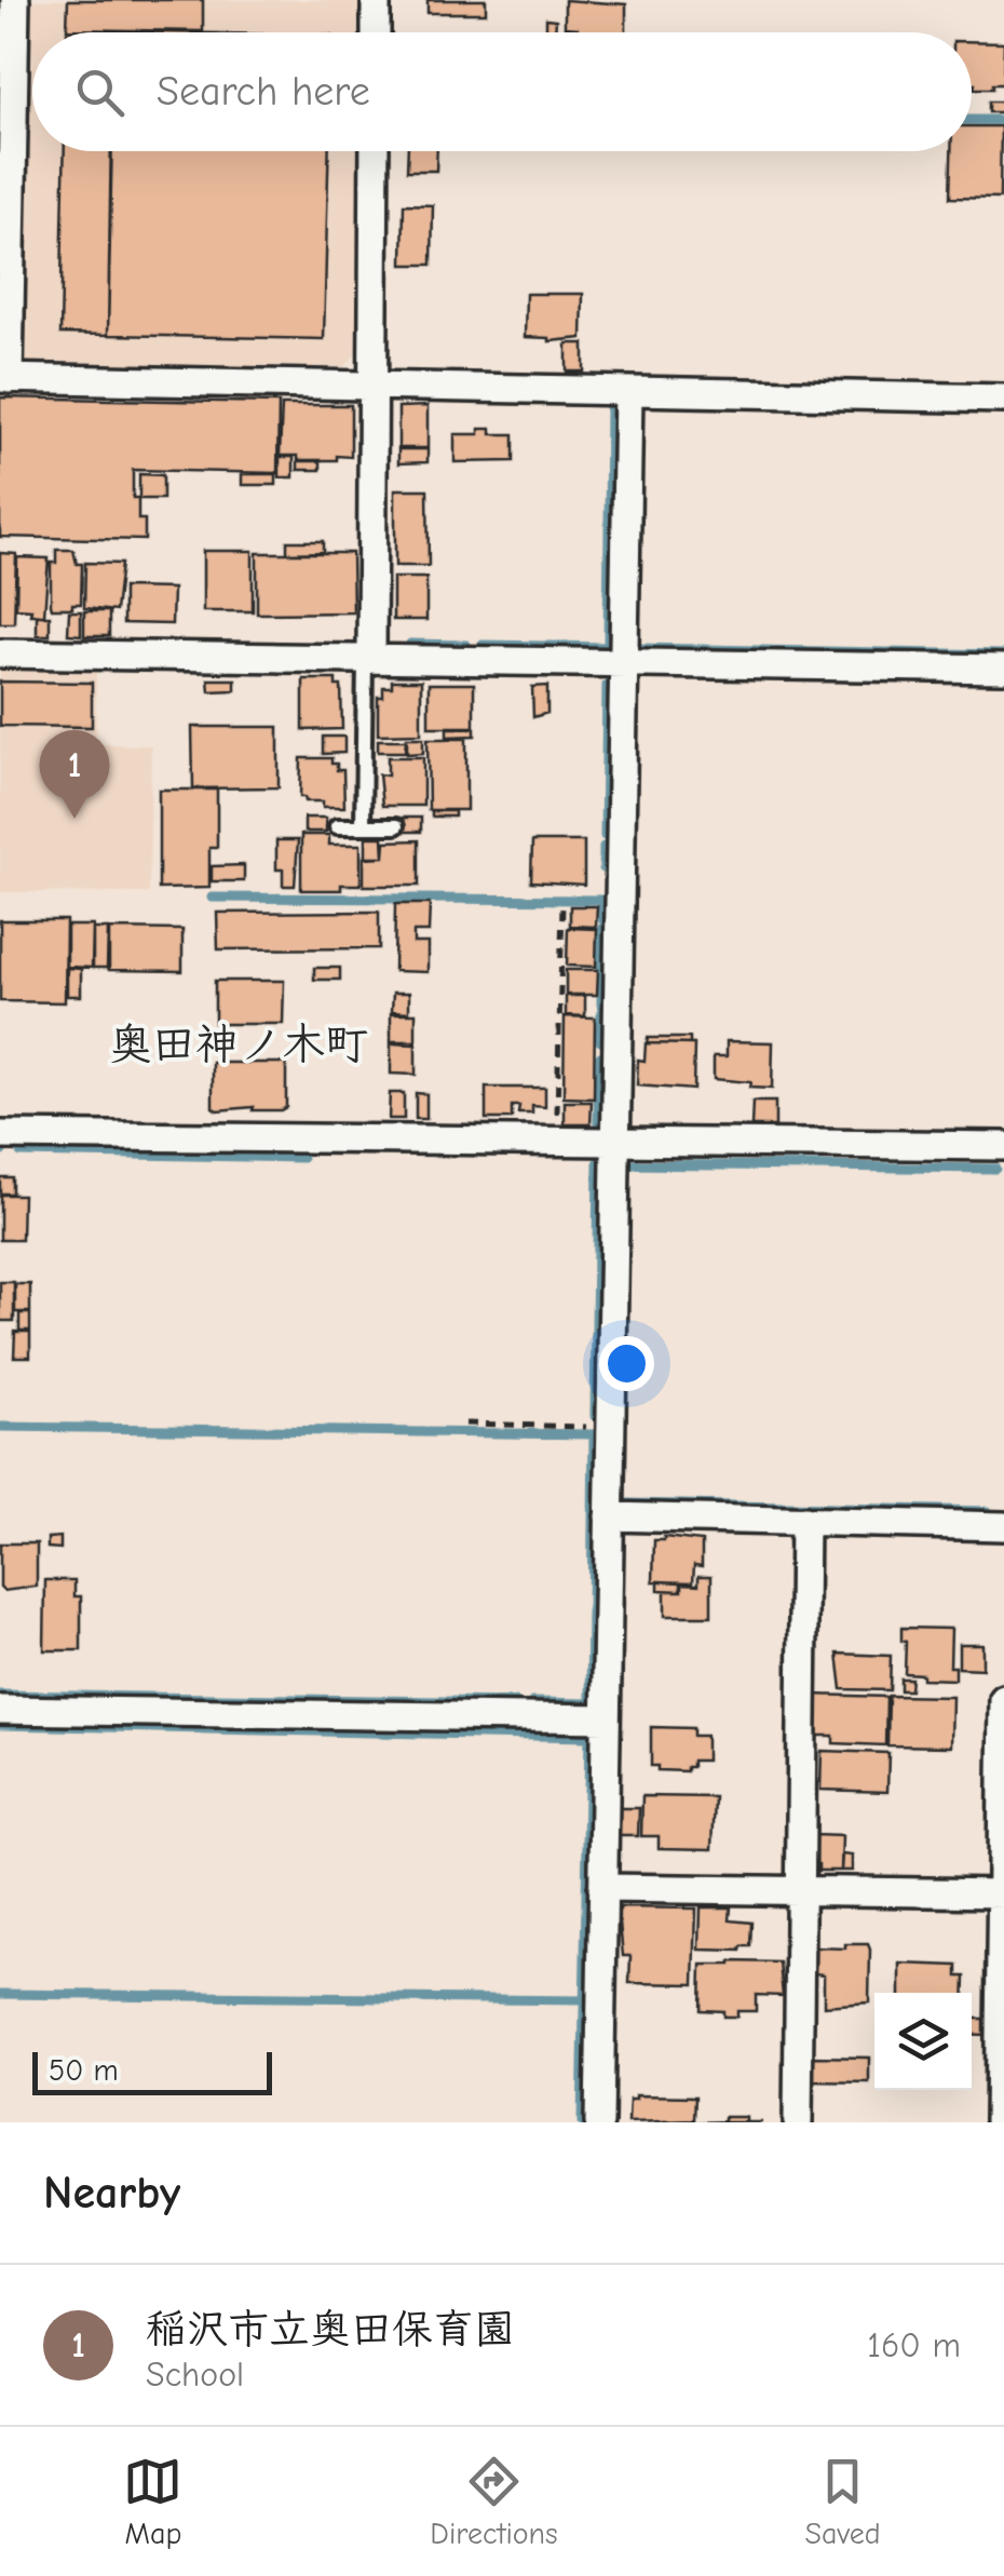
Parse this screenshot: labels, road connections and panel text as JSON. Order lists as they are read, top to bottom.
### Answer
{
  "districts": ["奥田神ノ木町"],
  "scale_bar": "50 m",
  "page": {
    "search": "Search here",
    "pins": "1",
    "scale": "50 m",
    "heading": "Nearby",
    "list": [
      {
        "mark": "1",
        "name": "稲沢市立奥田保育園",
        "note": "School",
        "value": "160 m"
      }
    ],
    "nav": ["Map", "Directions", "Saved"]
  }
}
